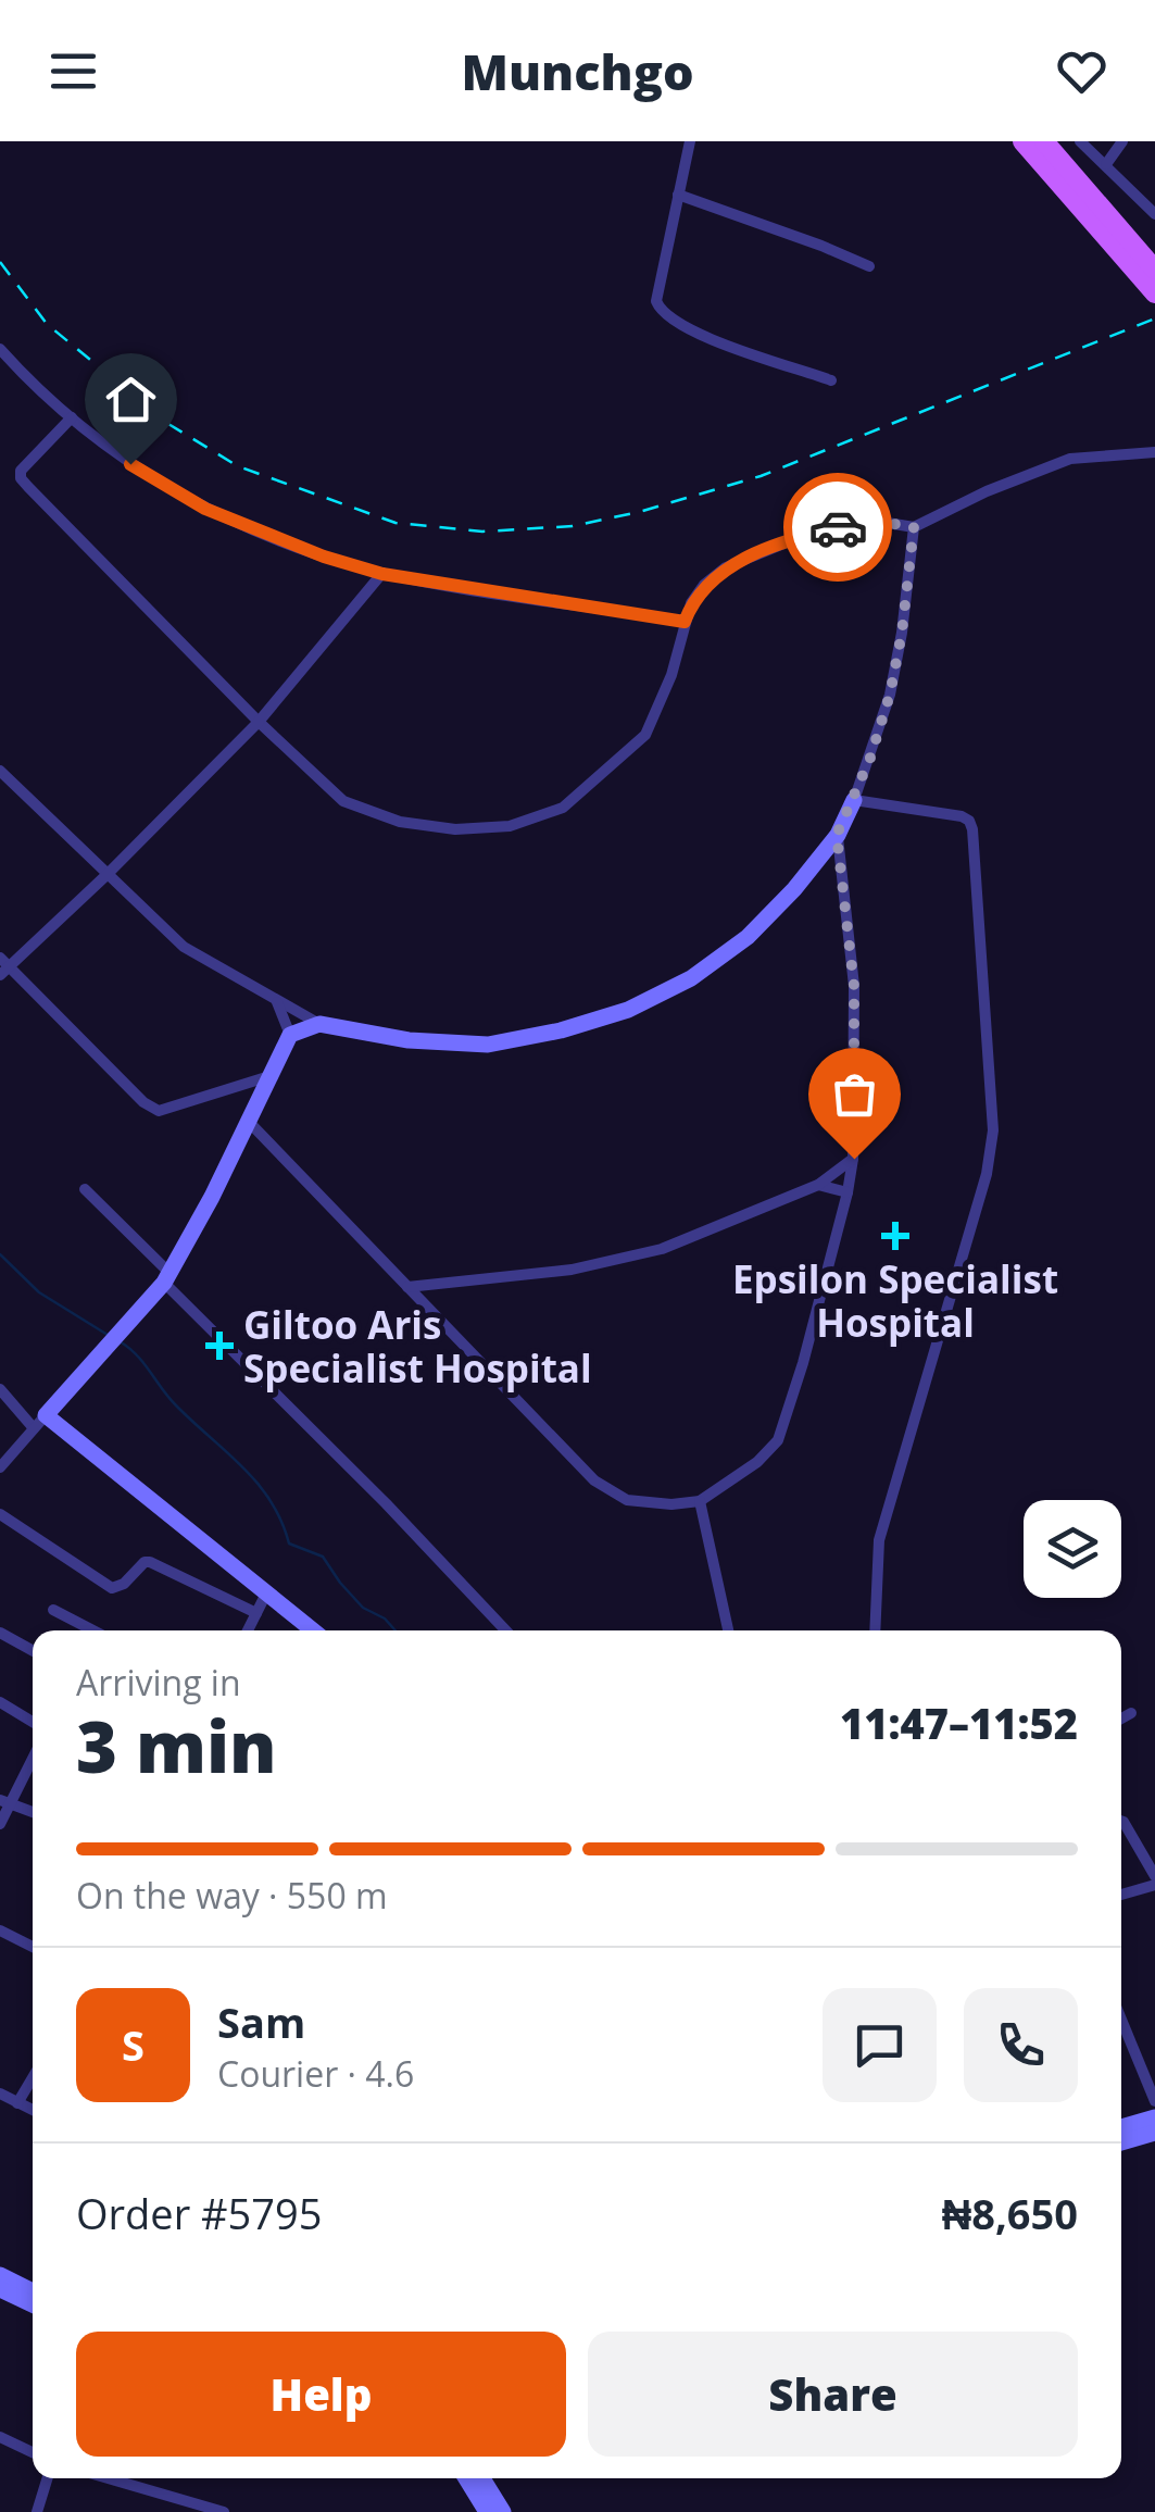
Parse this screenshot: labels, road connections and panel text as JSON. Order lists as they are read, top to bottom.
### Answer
{
  "places": {
    "health": ["Epsilon Specialist Hospital", "Giltoo Aris Specialist Hospital"]
  },
  "page": {
    "header": "Munchgo",
    "heading": ["3 min", "Arriving in", "11:47–11:52"],
    "panel": [
      "Sam",
      "Courier · 4.6",
      "Order #5795",
      "₦8,650"
    ],
    "bar": "On the way · 550 m",
    "round": "S",
    "buttons": ["Help", "Share"]
  }
}
